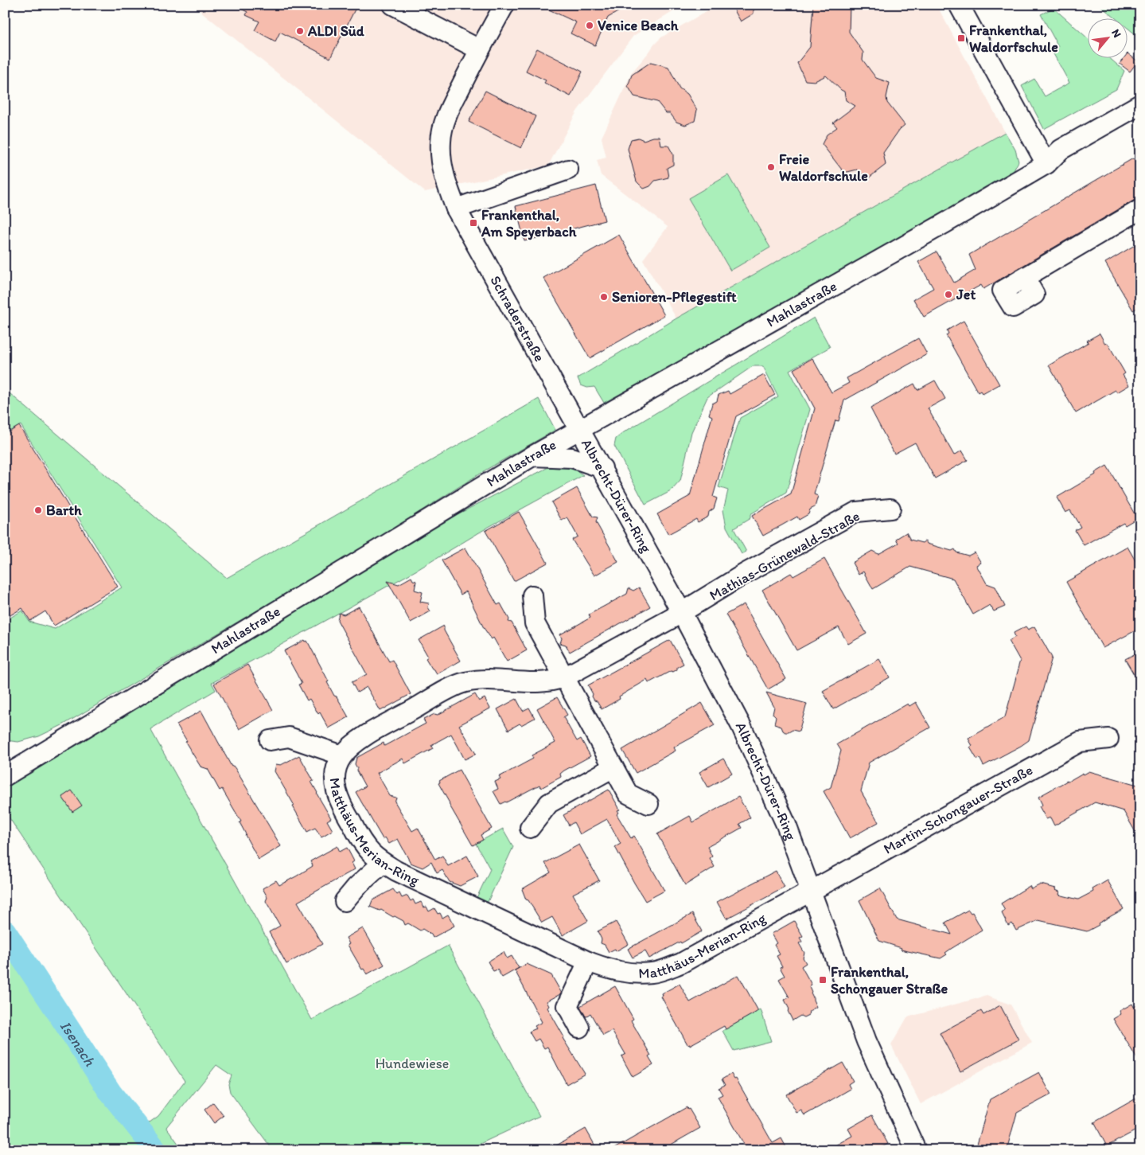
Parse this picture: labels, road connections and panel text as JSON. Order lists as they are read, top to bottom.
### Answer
{
  "streets": {
    "street": [
      "Mahlastraße",
      "Schraderstraße",
      "Albrecht-Dürer-Ring",
      "Mathias-Grünewald-Straße",
      "Martin-Schongauer-Straße",
      "Matthäus-Merian-Ring"
    ]
  },
  "crossings": [
    ["Mahlastraße", "Schraderstraße"],
    ["Mahlastraße", "Albrecht-Dürer-Ring"],
    ["Schraderstraße", "Albrecht-Dürer-Ring"],
    ["Albrecht-Dürer-Ring", "Mathias-Grünewald-Straße"],
    ["Albrecht-Dürer-Ring", "Martin-Schongauer-Straße"],
    ["Albrecht-Dürer-Ring", "Matthäus-Merian-Ring"],
    ["Mathias-Grünewald-Straße", "Matthäus-Merian-Ring"],
    ["Martin-Schongauer-Straße", "Matthäus-Merian-Ring"]
  ],
  "water": ["Isenach"],
  "parks": ["Hundewiese"],
  "places": {
    "other": [
      "Venice Beach",
      "ALDI Süd",
      "Freie Waldorfschule",
      "Jet",
      "Senioren-Pflegestift",
      "Barth"
    ],
    "transit": ["Frankenthal, Waldorfschule", "Frankenthal, Am Speyerbach", "Frankenthal, Schongauer Straße"]
  },
  "north": "top right"
}
